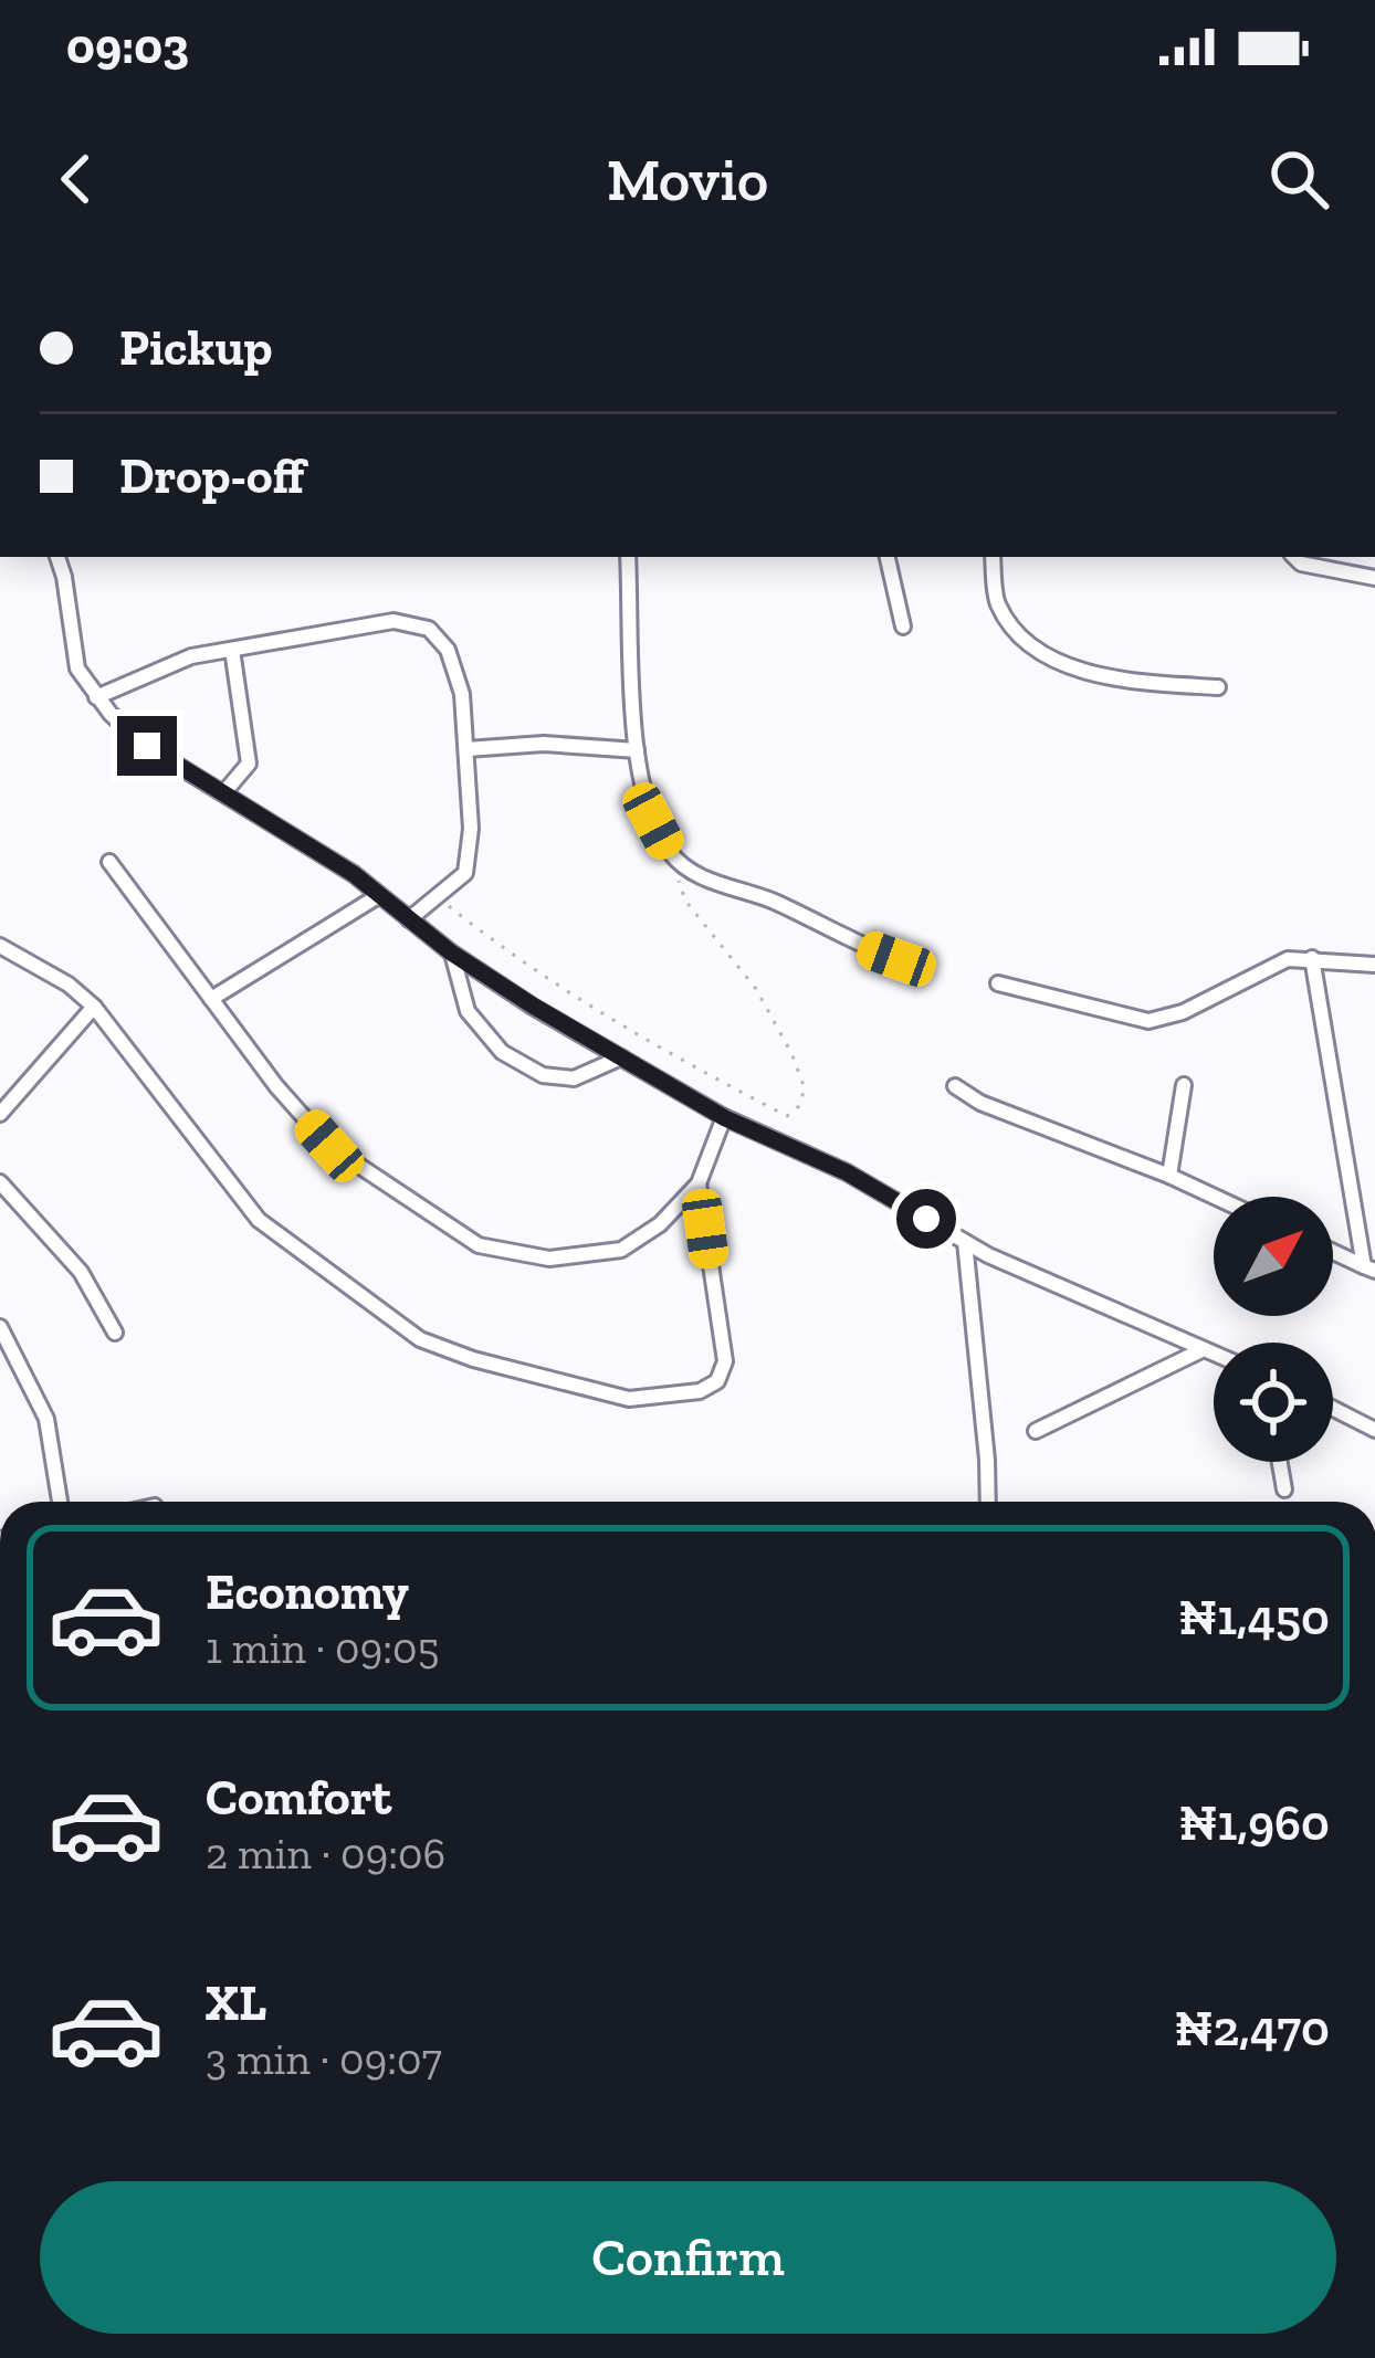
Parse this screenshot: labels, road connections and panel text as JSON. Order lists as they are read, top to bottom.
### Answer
{
  "north": "top right",
  "page": {
    "status": "09:03",
    "header": "Movio",
    "banner": ["Pickup", "Drop-off"],
    "list": [
      {
        "name": "Economy",
        "note": "1 min · 09:05",
        "value": "₦1,450"
      },
      {
        "name": "Comfort",
        "note": "2 min · 09:06",
        "value": "₦1,960"
      },
      {
        "name": "XL",
        "note": "3 min · 09:07",
        "value": "₦2,470"
      }
    ],
    "buttons": "Confirm"
  }
}
